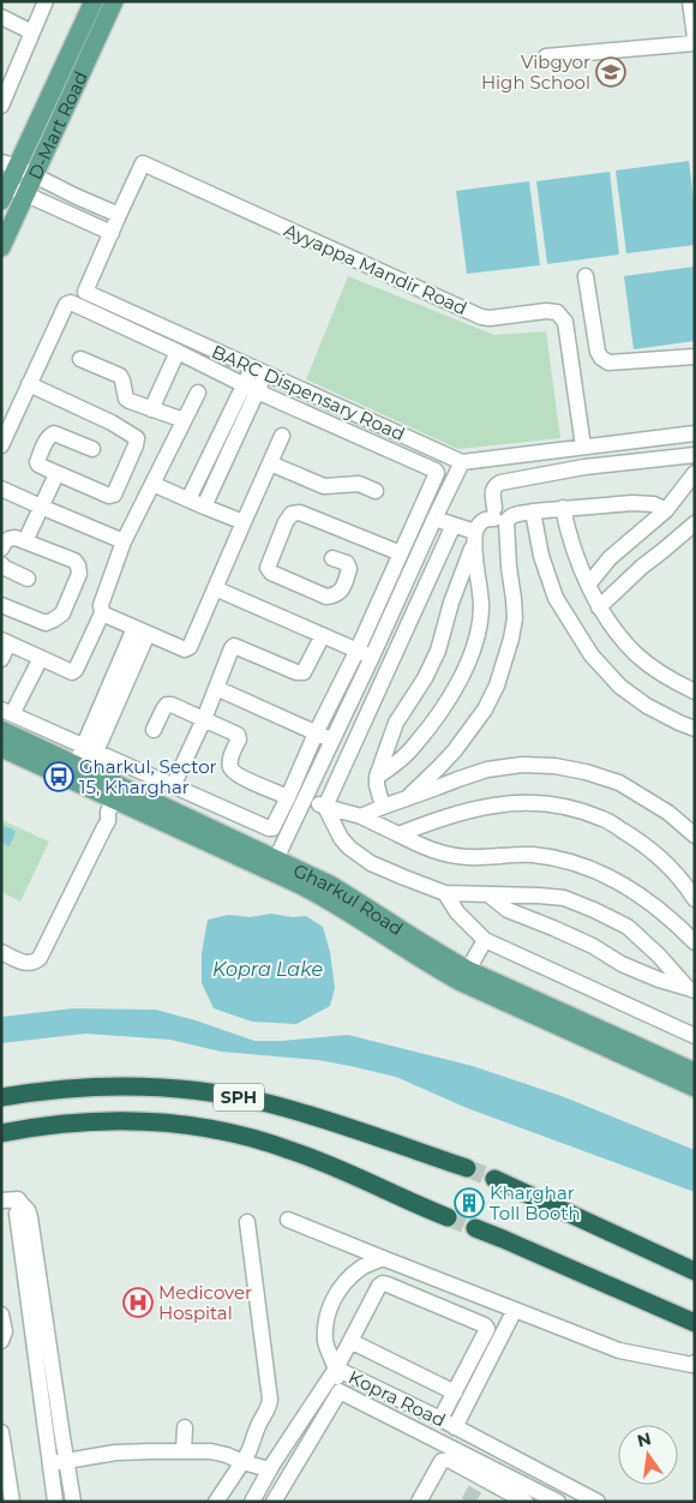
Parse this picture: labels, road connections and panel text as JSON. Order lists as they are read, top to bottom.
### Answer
{
  "streets": {
    "highway": ["SPH"],
    "main road": ["D-Mart Road", "Gharkul Road"],
    "street": ["Ayyappa Mandir Road", "BARC Dispensary Road", "Kopra Road"]
  },
  "crossings": [
    ["Ayyappa Mandir Road", "BARC Dispensary Road"]
  ],
  "water": ["Kopra Lake"],
  "places": {
    "school or university": ["Vibgyor High School"],
    "bus stop": ["Gharkul, Sector 15, Kharghar"],
    "building": ["Kharghar Toll Booth"],
    "hospital": ["Medicover Hospital"]
  },
  "north": "top"
}
